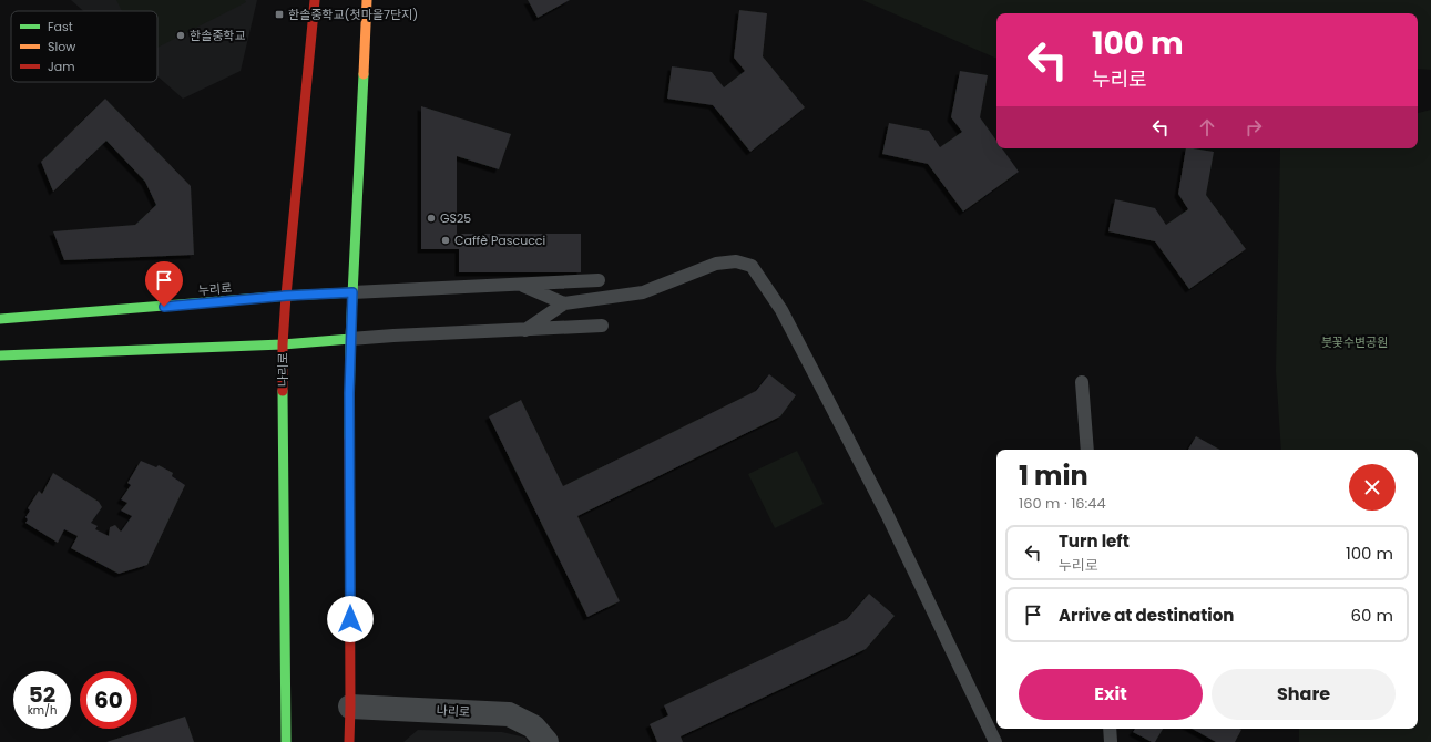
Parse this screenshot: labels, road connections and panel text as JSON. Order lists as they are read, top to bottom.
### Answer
{
  "streets": {
    "main road": ["누리로", "나리로"]
  },
  "crossings": [
    ["누리로", "나리로"]
  ],
  "parks": ["붓꽃수변공원"],
  "places": {
    "transit": ["한솔중학교(첫마을7단지)"],
    "other": ["한솔중학교", "GS25", "Caffè Pascucci"]
  },
  "legend": ["Fast", "Slow", "Jam"],
  "page": {
    "turn": ["100 m", "누리로"],
    "heading": ["1 min", "160 m · 16:44"],
    "list": [
      {
        "name": "Turn left",
        "note": "누리로",
        "value": "100 m"
      },
      {
        "name": "Arrive at destination",
        "value": "60 m"
      }
    ],
    "buttons": ["Exit", "Share"],
    "speed": "52 km/h",
    "limit": "60"
  }
}
